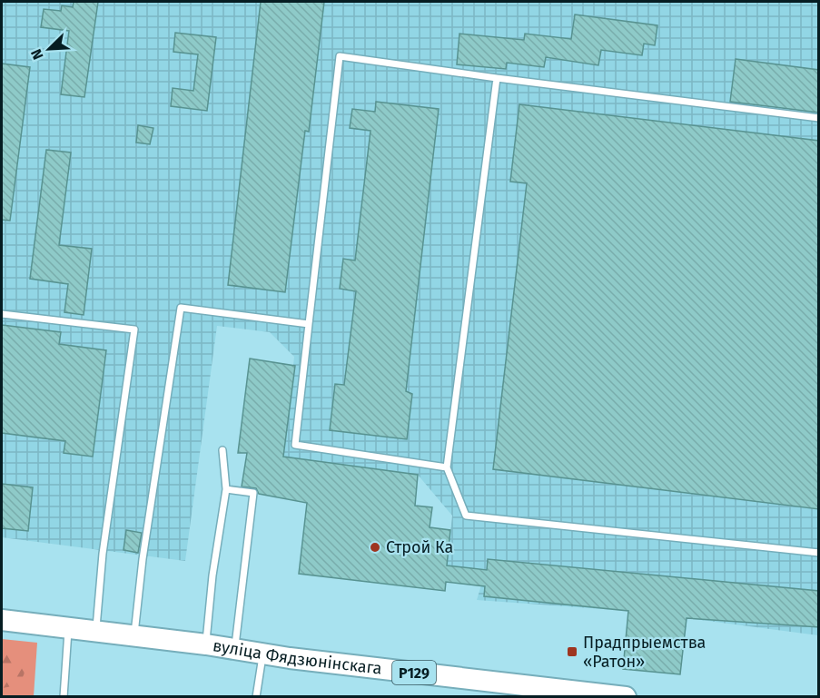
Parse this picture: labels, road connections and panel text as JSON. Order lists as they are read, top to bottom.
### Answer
{
  "streets": {
    "main road": ["вуліца Фядзюнінскага", "Р129"]
  },
  "places": {
    "other": ["Строй Ка"],
    "transit": ["Прадпрыемства «Ратон»"]
  },
  "north": "bottom left"
}
